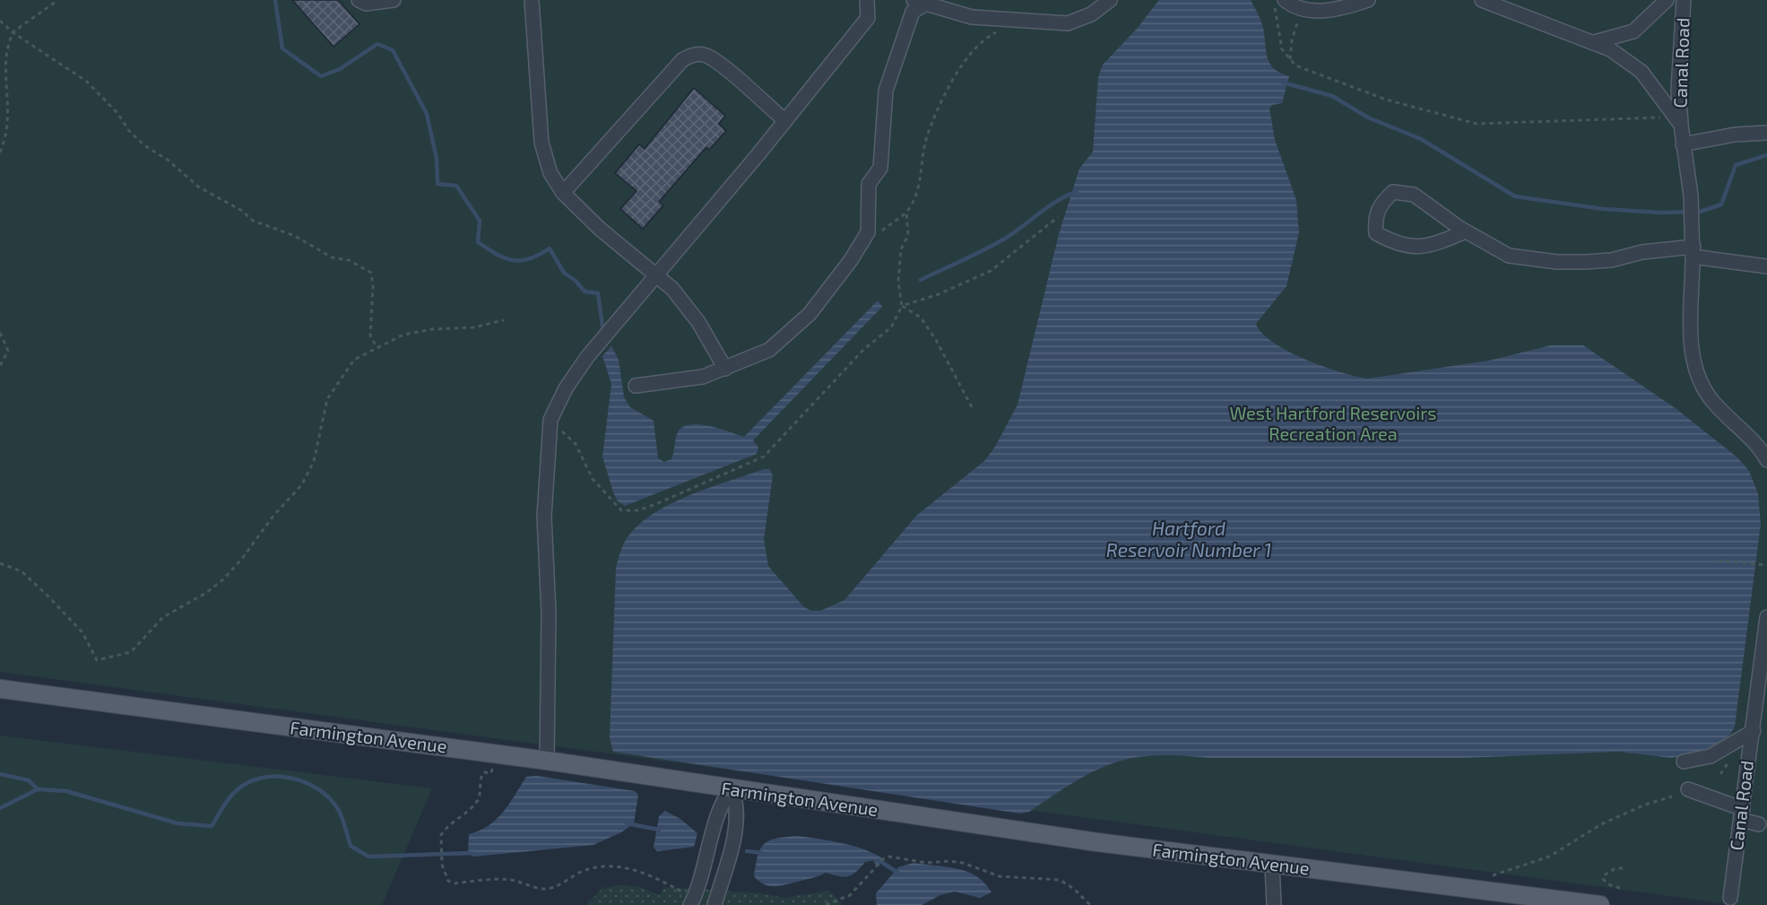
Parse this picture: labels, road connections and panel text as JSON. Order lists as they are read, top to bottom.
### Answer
{
  "streets": {
    "main road": ["Farmington Avenue"],
    "street": ["Canal Road"]
  },
  "water": ["Hartford Reservoir Number 1"],
  "parks": ["West Hartford Reservoirs Recreation Area"]
}
